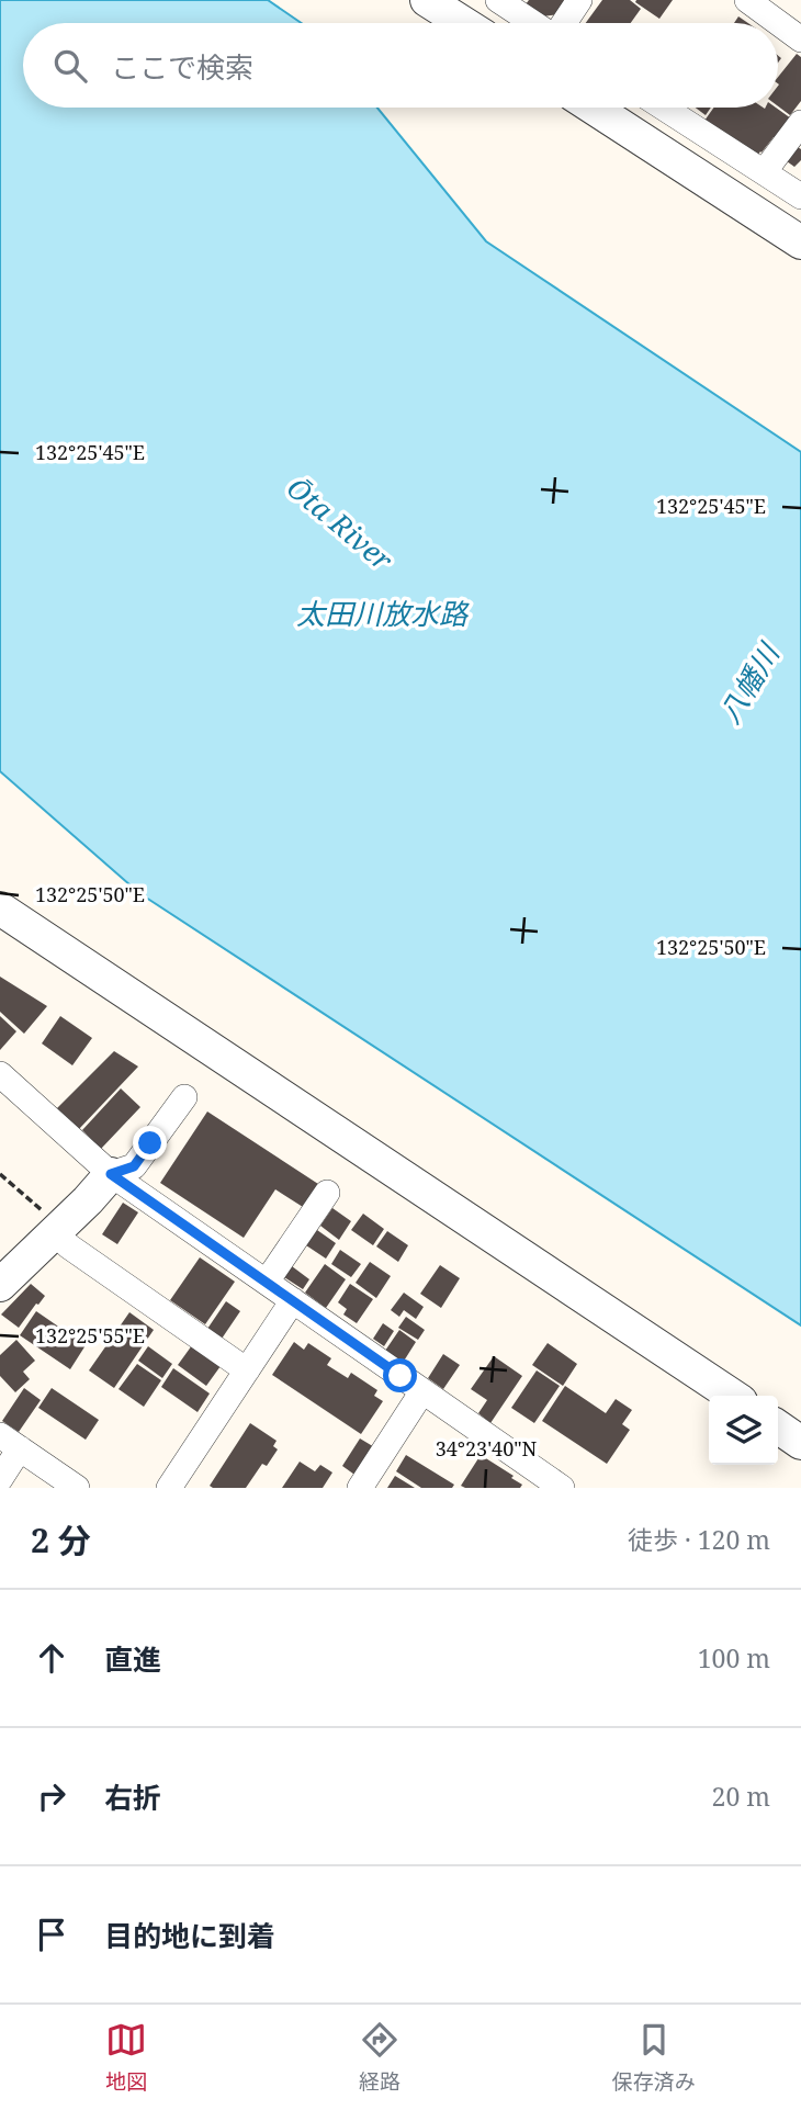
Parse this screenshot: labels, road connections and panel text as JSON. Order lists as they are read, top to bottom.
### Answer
{
  "water": ["Ōta River", "太田川放水路", "八幡川"],
  "page": {
    "search": "ここで検索",
    "heading": ["2 分", "徒歩 · 120 m"],
    "list": [
      ["直進", "100 m"],
      ["右折", "20 m"],
      "目的地に到着"
    ],
    "nav": ["地図", "経路", "保存済み"]
  },
  "coordinates": [
    "132°25'45\"E",
    "132°25'50\"E",
    "132°25'55\"E",
    "34°23'40\"N"
  ]
}
